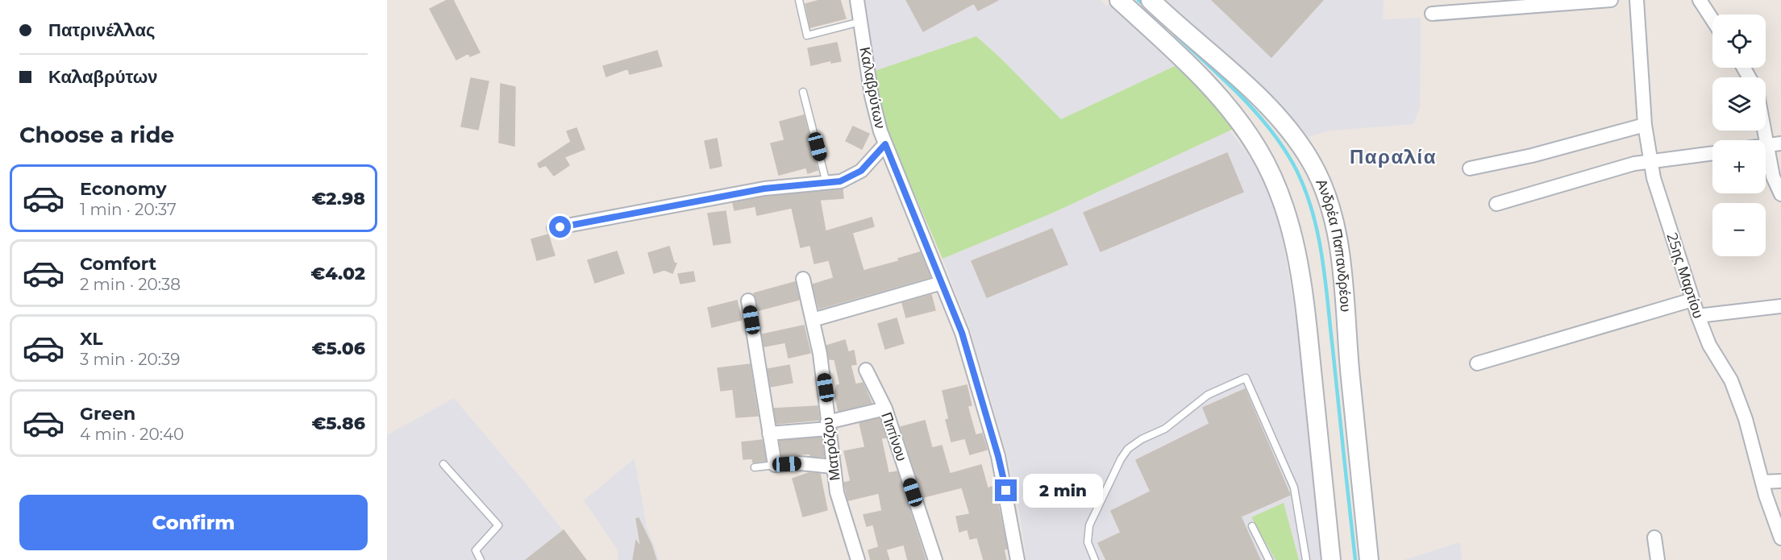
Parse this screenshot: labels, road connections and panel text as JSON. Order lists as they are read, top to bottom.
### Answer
{
  "streets": {
    "main road": ["Ανδρέα Παπανδρέου"],
    "street": [
      "Καλαβρύτων",
      "25ης Μαρτίου",
      "Πιπίνου",
      "Ματρόζου"
    ]
  },
  "districts": ["Παραλία"],
  "page": {
    "banner": ["Πατρινέλλας", "Καλαβρύτων"],
    "map_buttons": ["+", "−"],
    "heading": "Choose a ride",
    "list": [
      {
        "name": "Economy",
        "note": "1 min · 20:37",
        "value": "€2.98"
      },
      {
        "name": "Comfort",
        "note": "2 min · 20:38",
        "value": "€4.02"
      },
      {
        "name": "XL",
        "note": "3 min · 20:39",
        "value": "€5.06"
      },
      {
        "name": "Green",
        "note": "4 min · 20:40",
        "value": "€5.86"
      }
    ],
    "bubble": "2 min",
    "buttons": "Confirm"
  }
}
